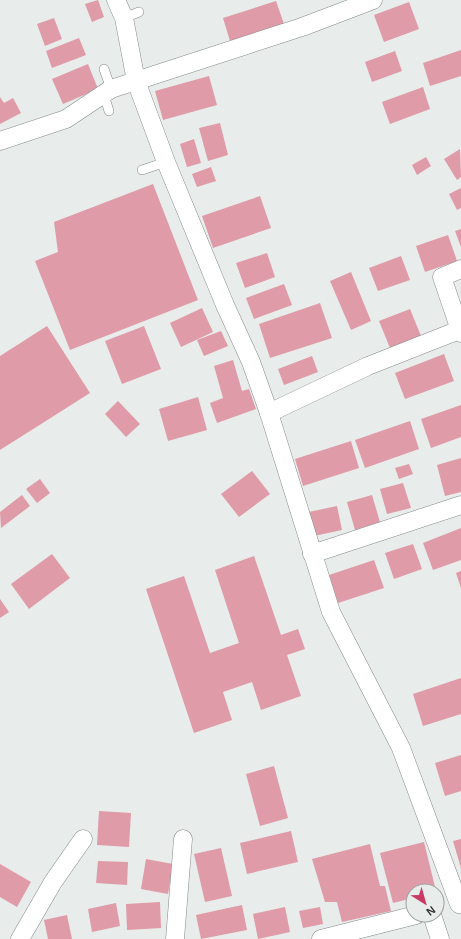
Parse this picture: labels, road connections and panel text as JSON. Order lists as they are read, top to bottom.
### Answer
{
  "north": "bottom right"
}
